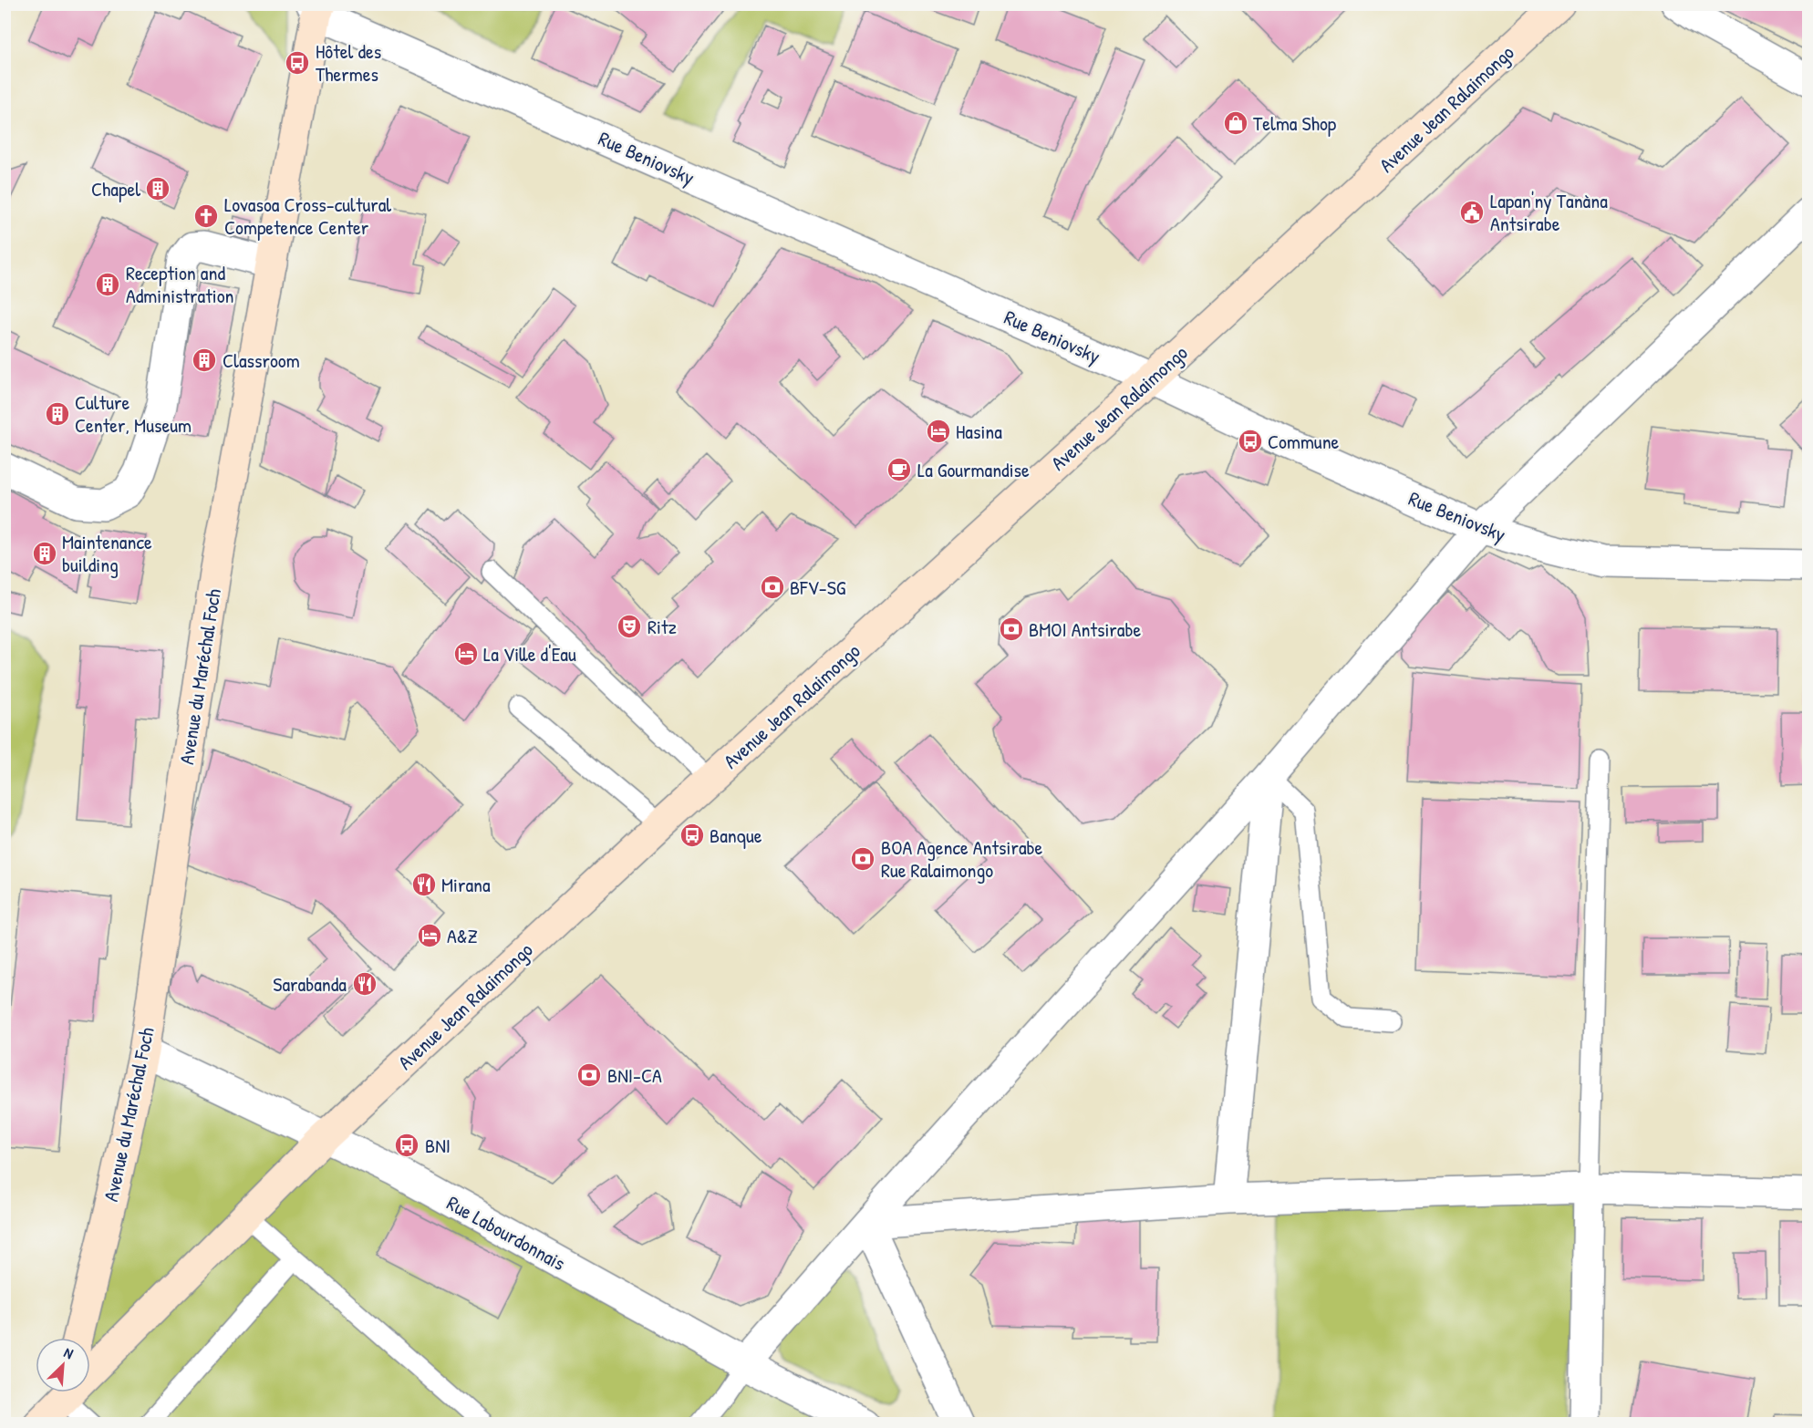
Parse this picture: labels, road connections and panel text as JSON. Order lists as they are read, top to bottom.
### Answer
{
  "streets": {
    "main road": ["Avenue Jean Ralaimongo", "Avenue du Maréchal Foch"],
    "street": ["Rue Beniovsky", "Rue Labourdonnais"]
  },
  "crossings": [
    ["Avenue Jean Ralaimongo", "Rue Beniovsky"],
    ["Avenue Jean Ralaimongo", "Rue Labourdonnais"],
    ["Rue Beniovsky", "Avenue du Maréchal Foch"],
    ["Avenue du Maréchal Foch", "Rue Labourdonnais"]
  ],
  "places": {
    "bus stop": [
      "Hôtel des Thermes",
      "Commune",
      "Banque",
      "BNI"
    ],
    "shop": ["Telma Shop"],
    "building": [
      "Chapel",
      "Reception and Administration",
      "Classroom",
      "Culture Center, Museum",
      "Maintenance building"
    ],
    "public building": ["Lapan'ny Tanàna Antsirabe"],
    "church": ["Lovasoa Cross-cultural Competence Center"],
    "hotel": ["Hasina", "La Ville d'Eau", "A&Z"],
    "cafe": ["La Gourmandise"],
    "bank": [
      "BFV-SG",
      "BMOI Antsirabe",
      "BOA Agence Antsirabe Rue Ralaimongo",
      "BNI-CA"
    ],
    "theatre": ["Ritz"],
    "restaurant": ["Mirana", "Sarabanda"]
  },
  "north": "top right"
}
